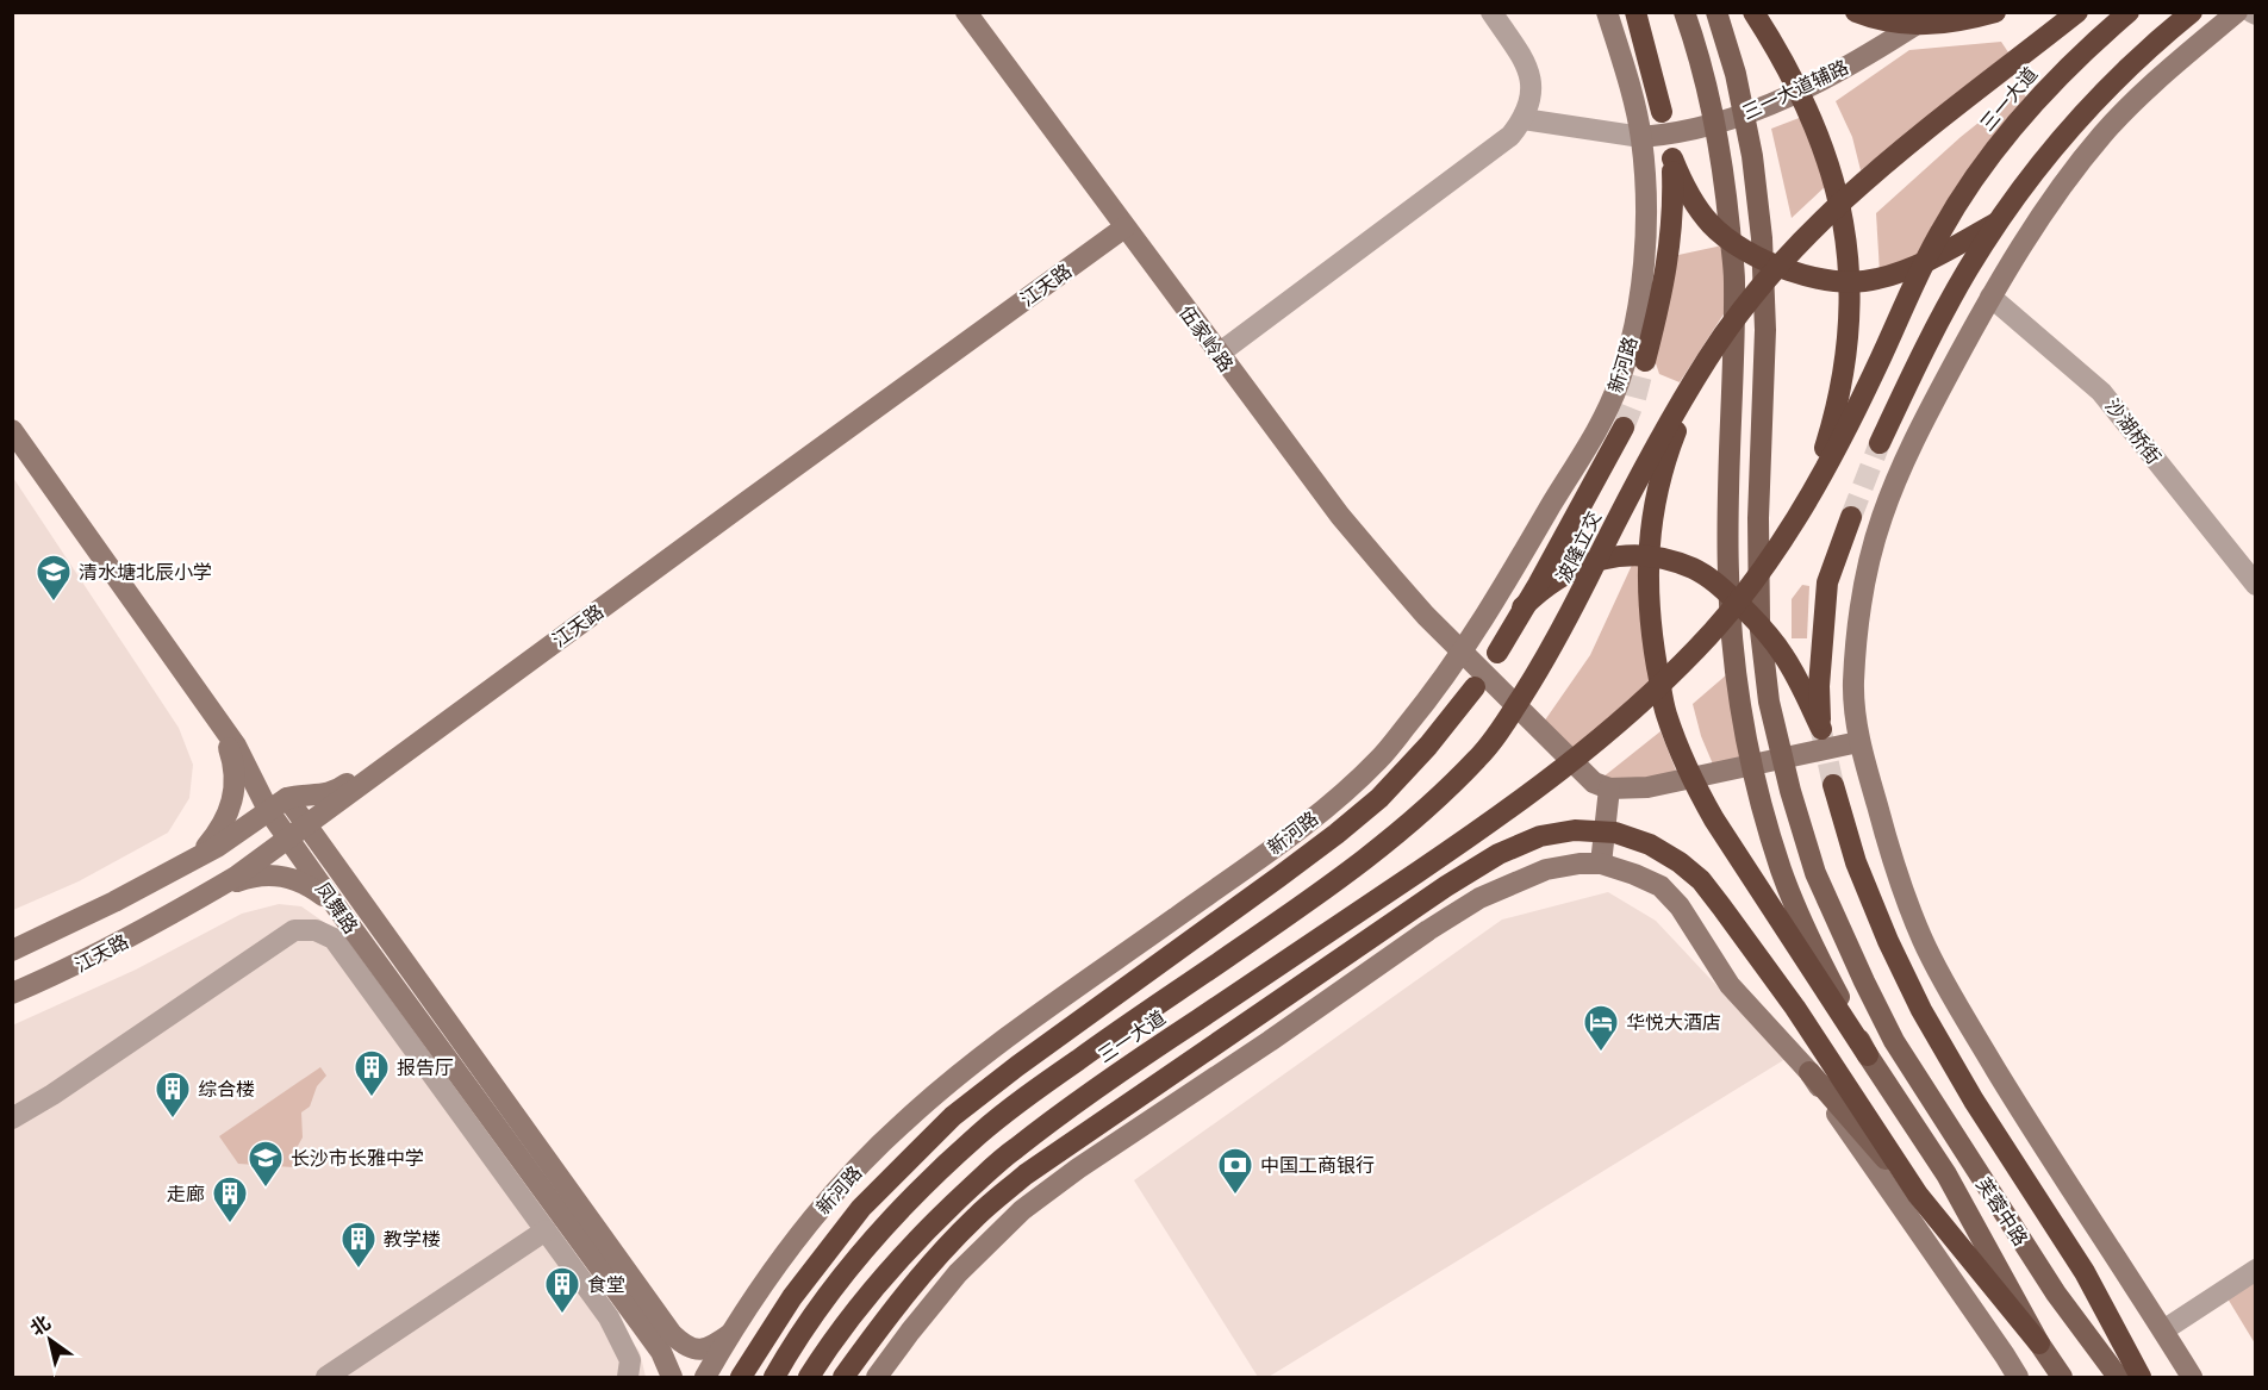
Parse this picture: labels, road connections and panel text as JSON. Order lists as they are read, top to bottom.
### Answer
{
  "streets": {
    "highway": ["三一大道", "波隆立交"],
    "main road": ["芙蓉中路"],
    "street": [
      "三一大道辅路",
      "江天路",
      "伍家岭路",
      "新河路",
      "沙湖桥街",
      "凤舞路"
    ]
  },
  "crossings": [
    ["三一大道辅路", "新河路"],
    ["三一大道", "波隆立交"],
    ["江天路", "伍家岭路"],
    ["江天路", "凤舞路"],
    ["伍家岭路", "新河路"],
    ["新河路", "凤舞路"]
  ],
  "places": {
    "school or university": ["清水塘北辰小学", "长沙市长雅中学"],
    "hotel": ["华悦大酒店"],
    "building": [
      "报告厅",
      "综合楼",
      "走廊",
      "教学楼",
      "食堂"
    ],
    "bank": ["中国工商银行"]
  },
  "north": "top left"
}
